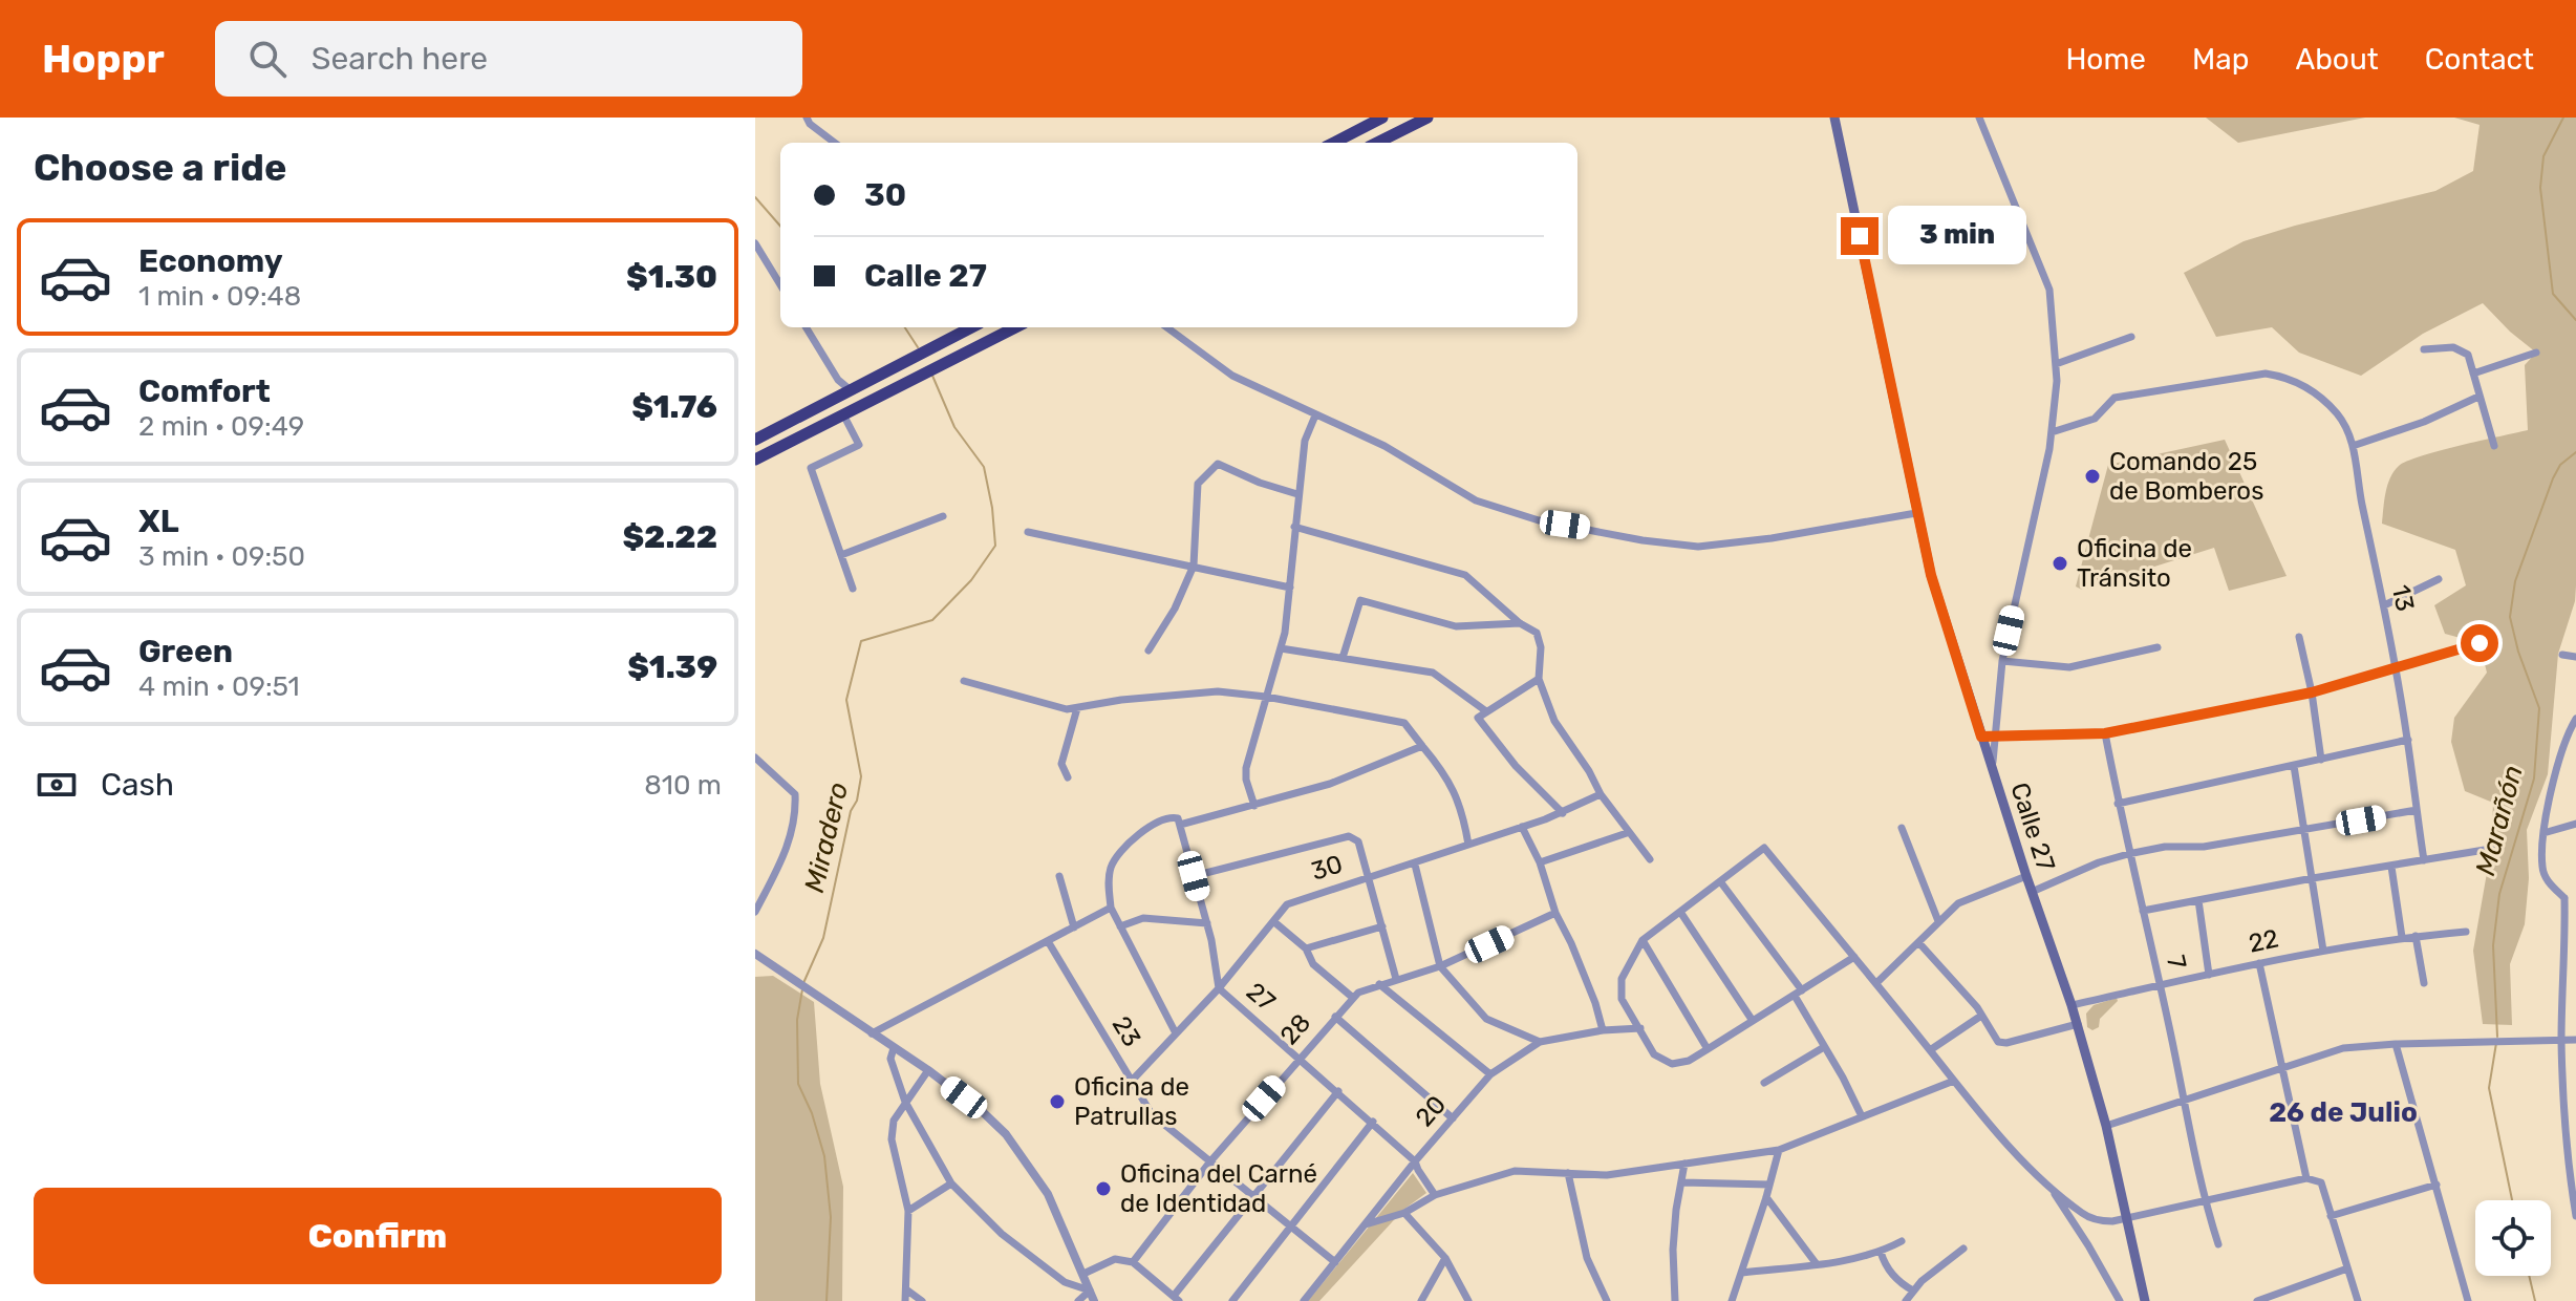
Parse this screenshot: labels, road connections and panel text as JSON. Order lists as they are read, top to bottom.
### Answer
{
  "streets": {
    "main road": ["Calle 27"],
    "street": [
      "13",
      "30",
      "22",
      "7",
      "27",
      "28",
      "23",
      "20"
    ]
  },
  "crossings": [
    ["Calle 27", "22"],
    ["30", "27"],
    ["30", "23"],
    ["22", "7"],
    ["27", "28"],
    ["27", "20"],
    ["28", "23"],
    ["23", "20"]
  ],
  "districts": ["26 de Julio"],
  "water": ["Marañón", "Miradero"],
  "places": [
    "Comando 25 de Bomberos",
    "Oficina de Tránsito",
    "Oficina de Patrullas",
    "Oficina del Carné de Identidad"
  ],
  "page": {
    "header": "Hoppr",
    "search": "Search here",
    "nav": [
      "Home",
      "Map",
      "About",
      "Contact"
    ],
    "heading": "Choose a ride",
    "banner": ["30", "Calle 27"],
    "bubble": "3 min",
    "list": [
      {
        "name": "Economy",
        "note": "1 min · 09:48",
        "value": "$1.30"
      },
      {
        "name": "Comfort",
        "note": "2 min · 09:49",
        "value": "$1.76"
      },
      {
        "name": "XL",
        "note": "3 min · 09:50",
        "value": "$2.22"
      },
      {
        "name": "Green",
        "note": "4 min · 09:51",
        "value": "$1.39"
      }
    ],
    "pay": ["Cash", "810 m"],
    "buttons": "Confirm"
  }
}
